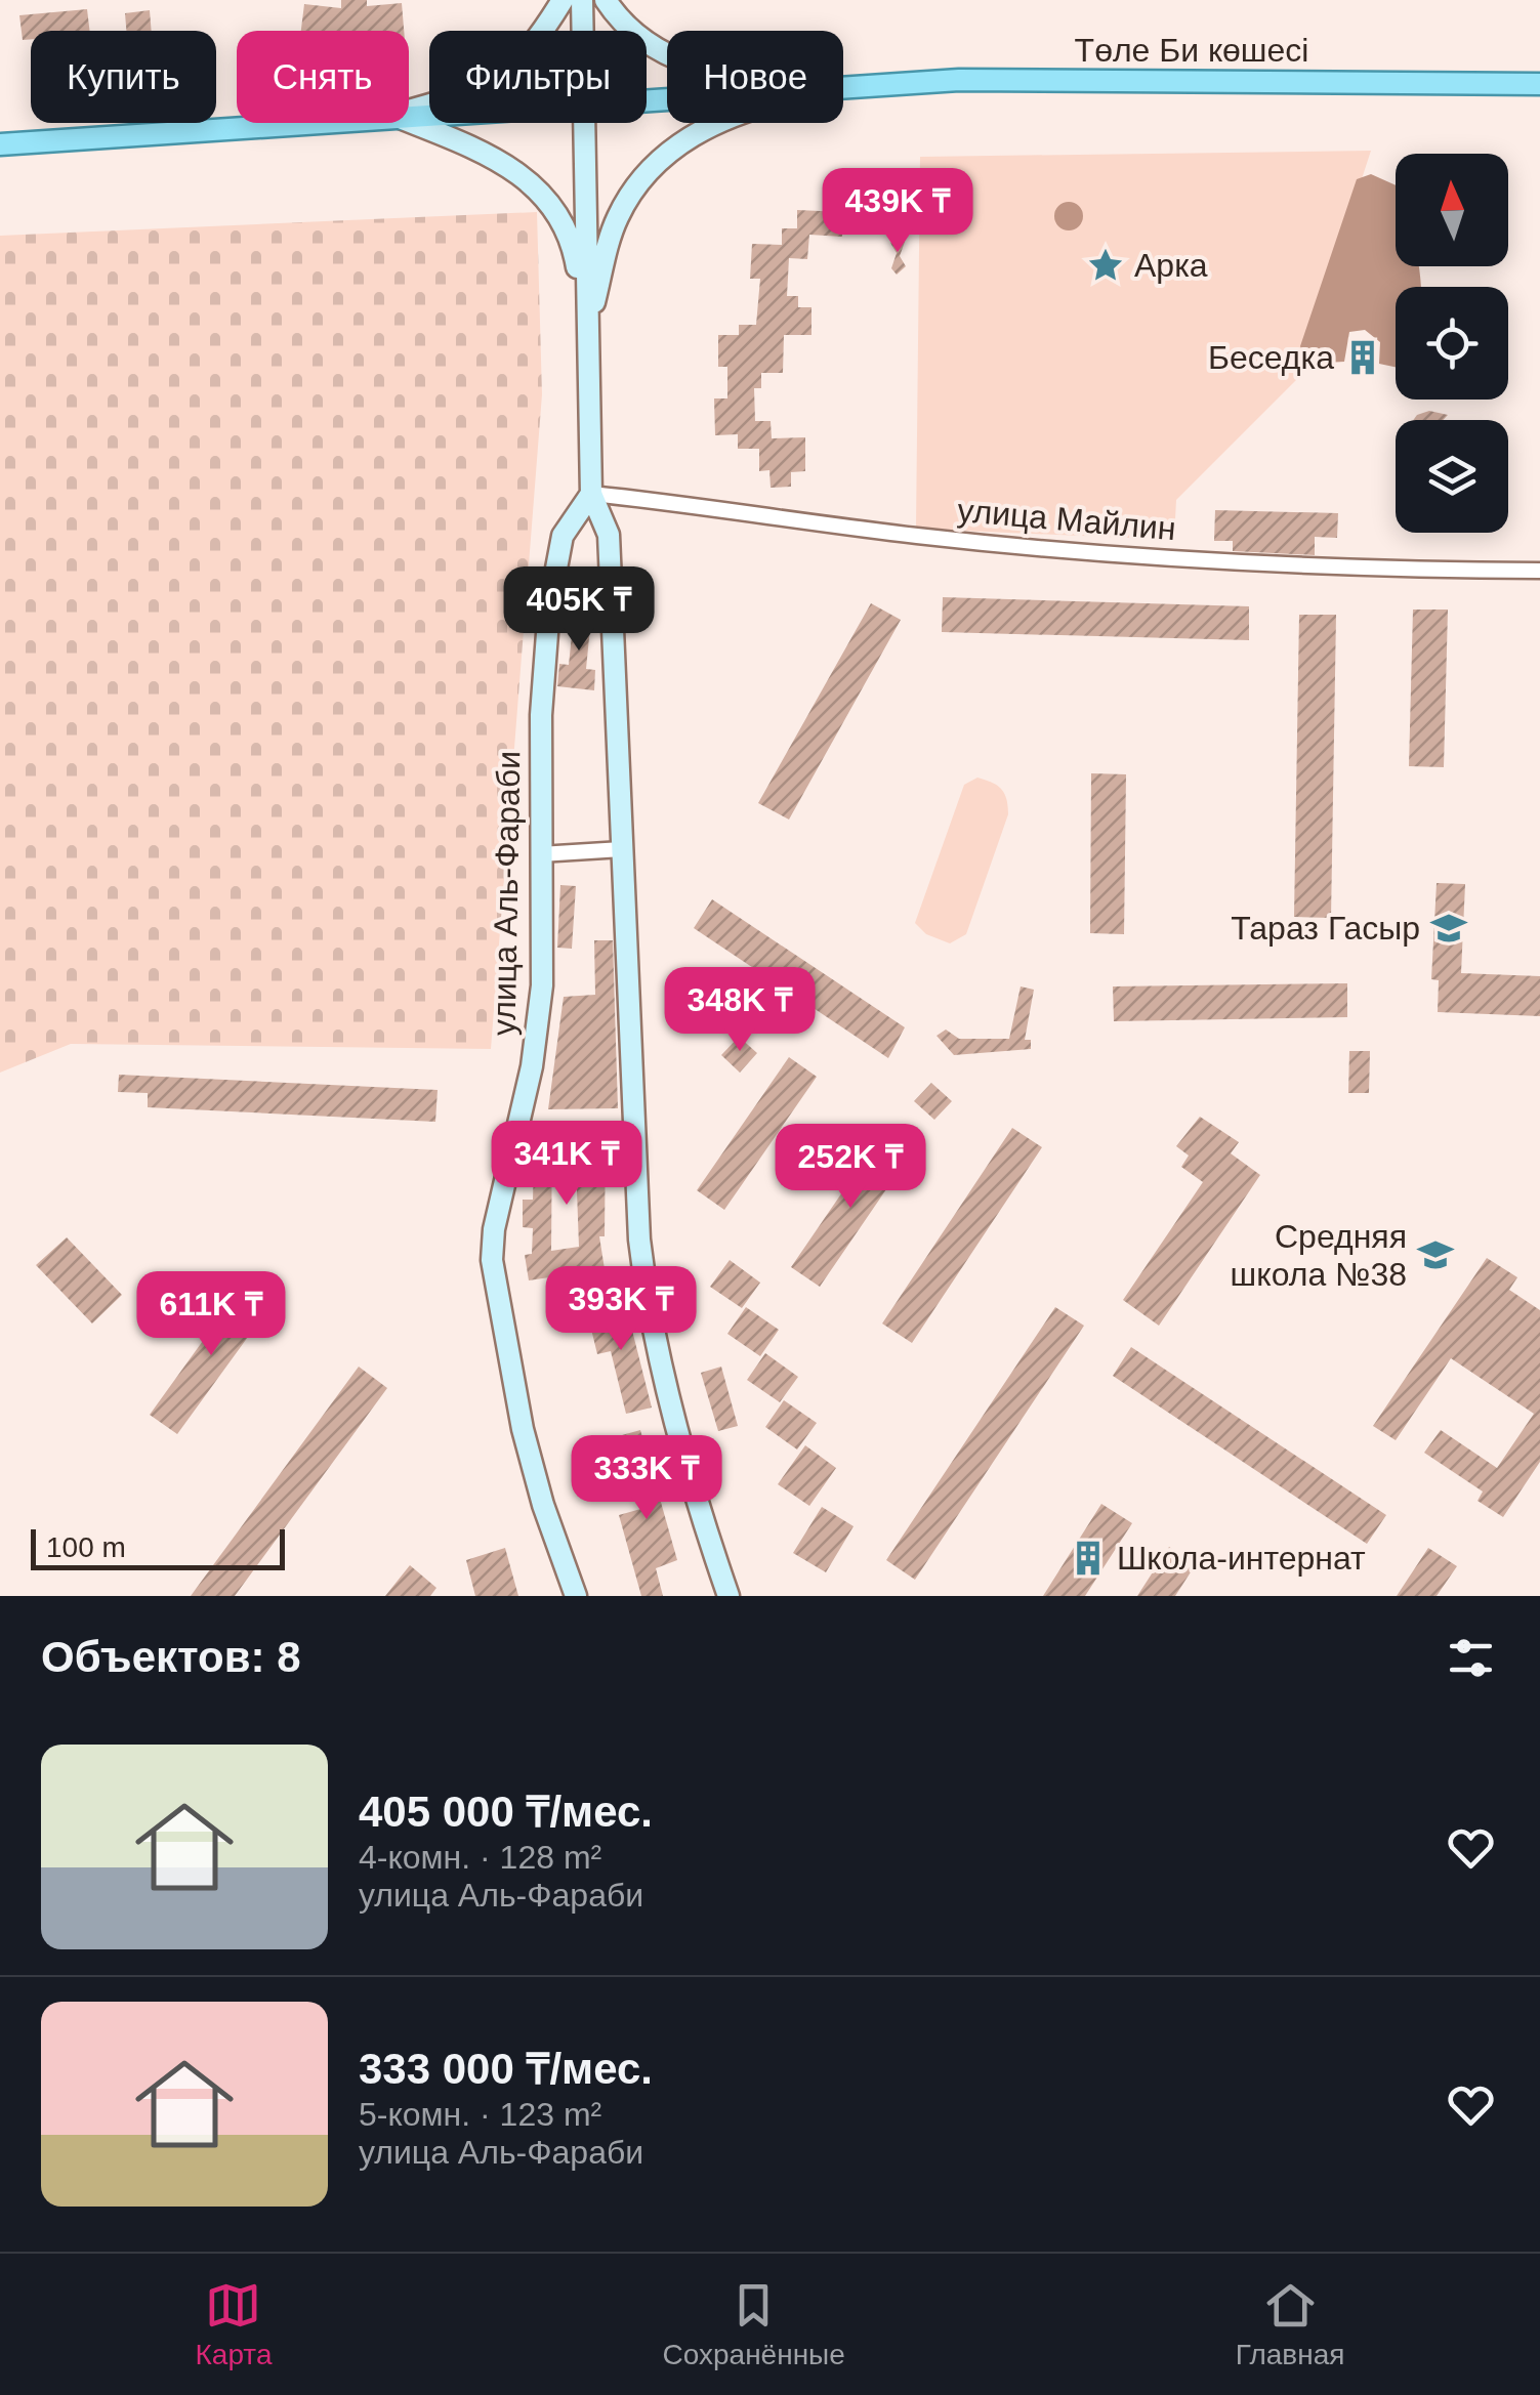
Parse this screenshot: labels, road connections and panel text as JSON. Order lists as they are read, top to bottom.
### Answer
{
  "streets": {
    "main road": ["Төле Би көшесі", "улица Аль-Фараби"],
    "street": ["улица Майлин"]
  },
  "crossings": [
    ["улица Майлин", "улица Аль-Фараби"]
  ],
  "places": {
    "place": ["Арка"],
    "building": ["Беседка", "Школа-интернат"],
    "school or university": ["Тараз Гасыр", "Средняя школа №38"]
  },
  "scale_bar": "100 m",
  "north": "top",
  "page": {
    "chip": [
      "Купить",
      "Снять",
      "Фильтры",
      "Новое"
    ],
    "price": [
      "439K ₸",
      "405K ₸",
      "348K ₸",
      "341K ₸",
      "252K ₸",
      "393K ₸",
      "611K ₸",
      "333K ₸"
    ],
    "scale": "100 m",
    "heading": "Объектов: 8",
    "list": [
      {
        "name": "405 000 ₸/мес.",
        "note": "4-комн. · 128 m² · улица Аль-Фараби"
      },
      {
        "name": "333 000 ₸/мес.",
        "note": "5-комн. · 123 m² · улица Аль-Фараби"
      }
    ],
    "tabs": ["Карта", "Сохранённые", "Главная"]
  }
}
